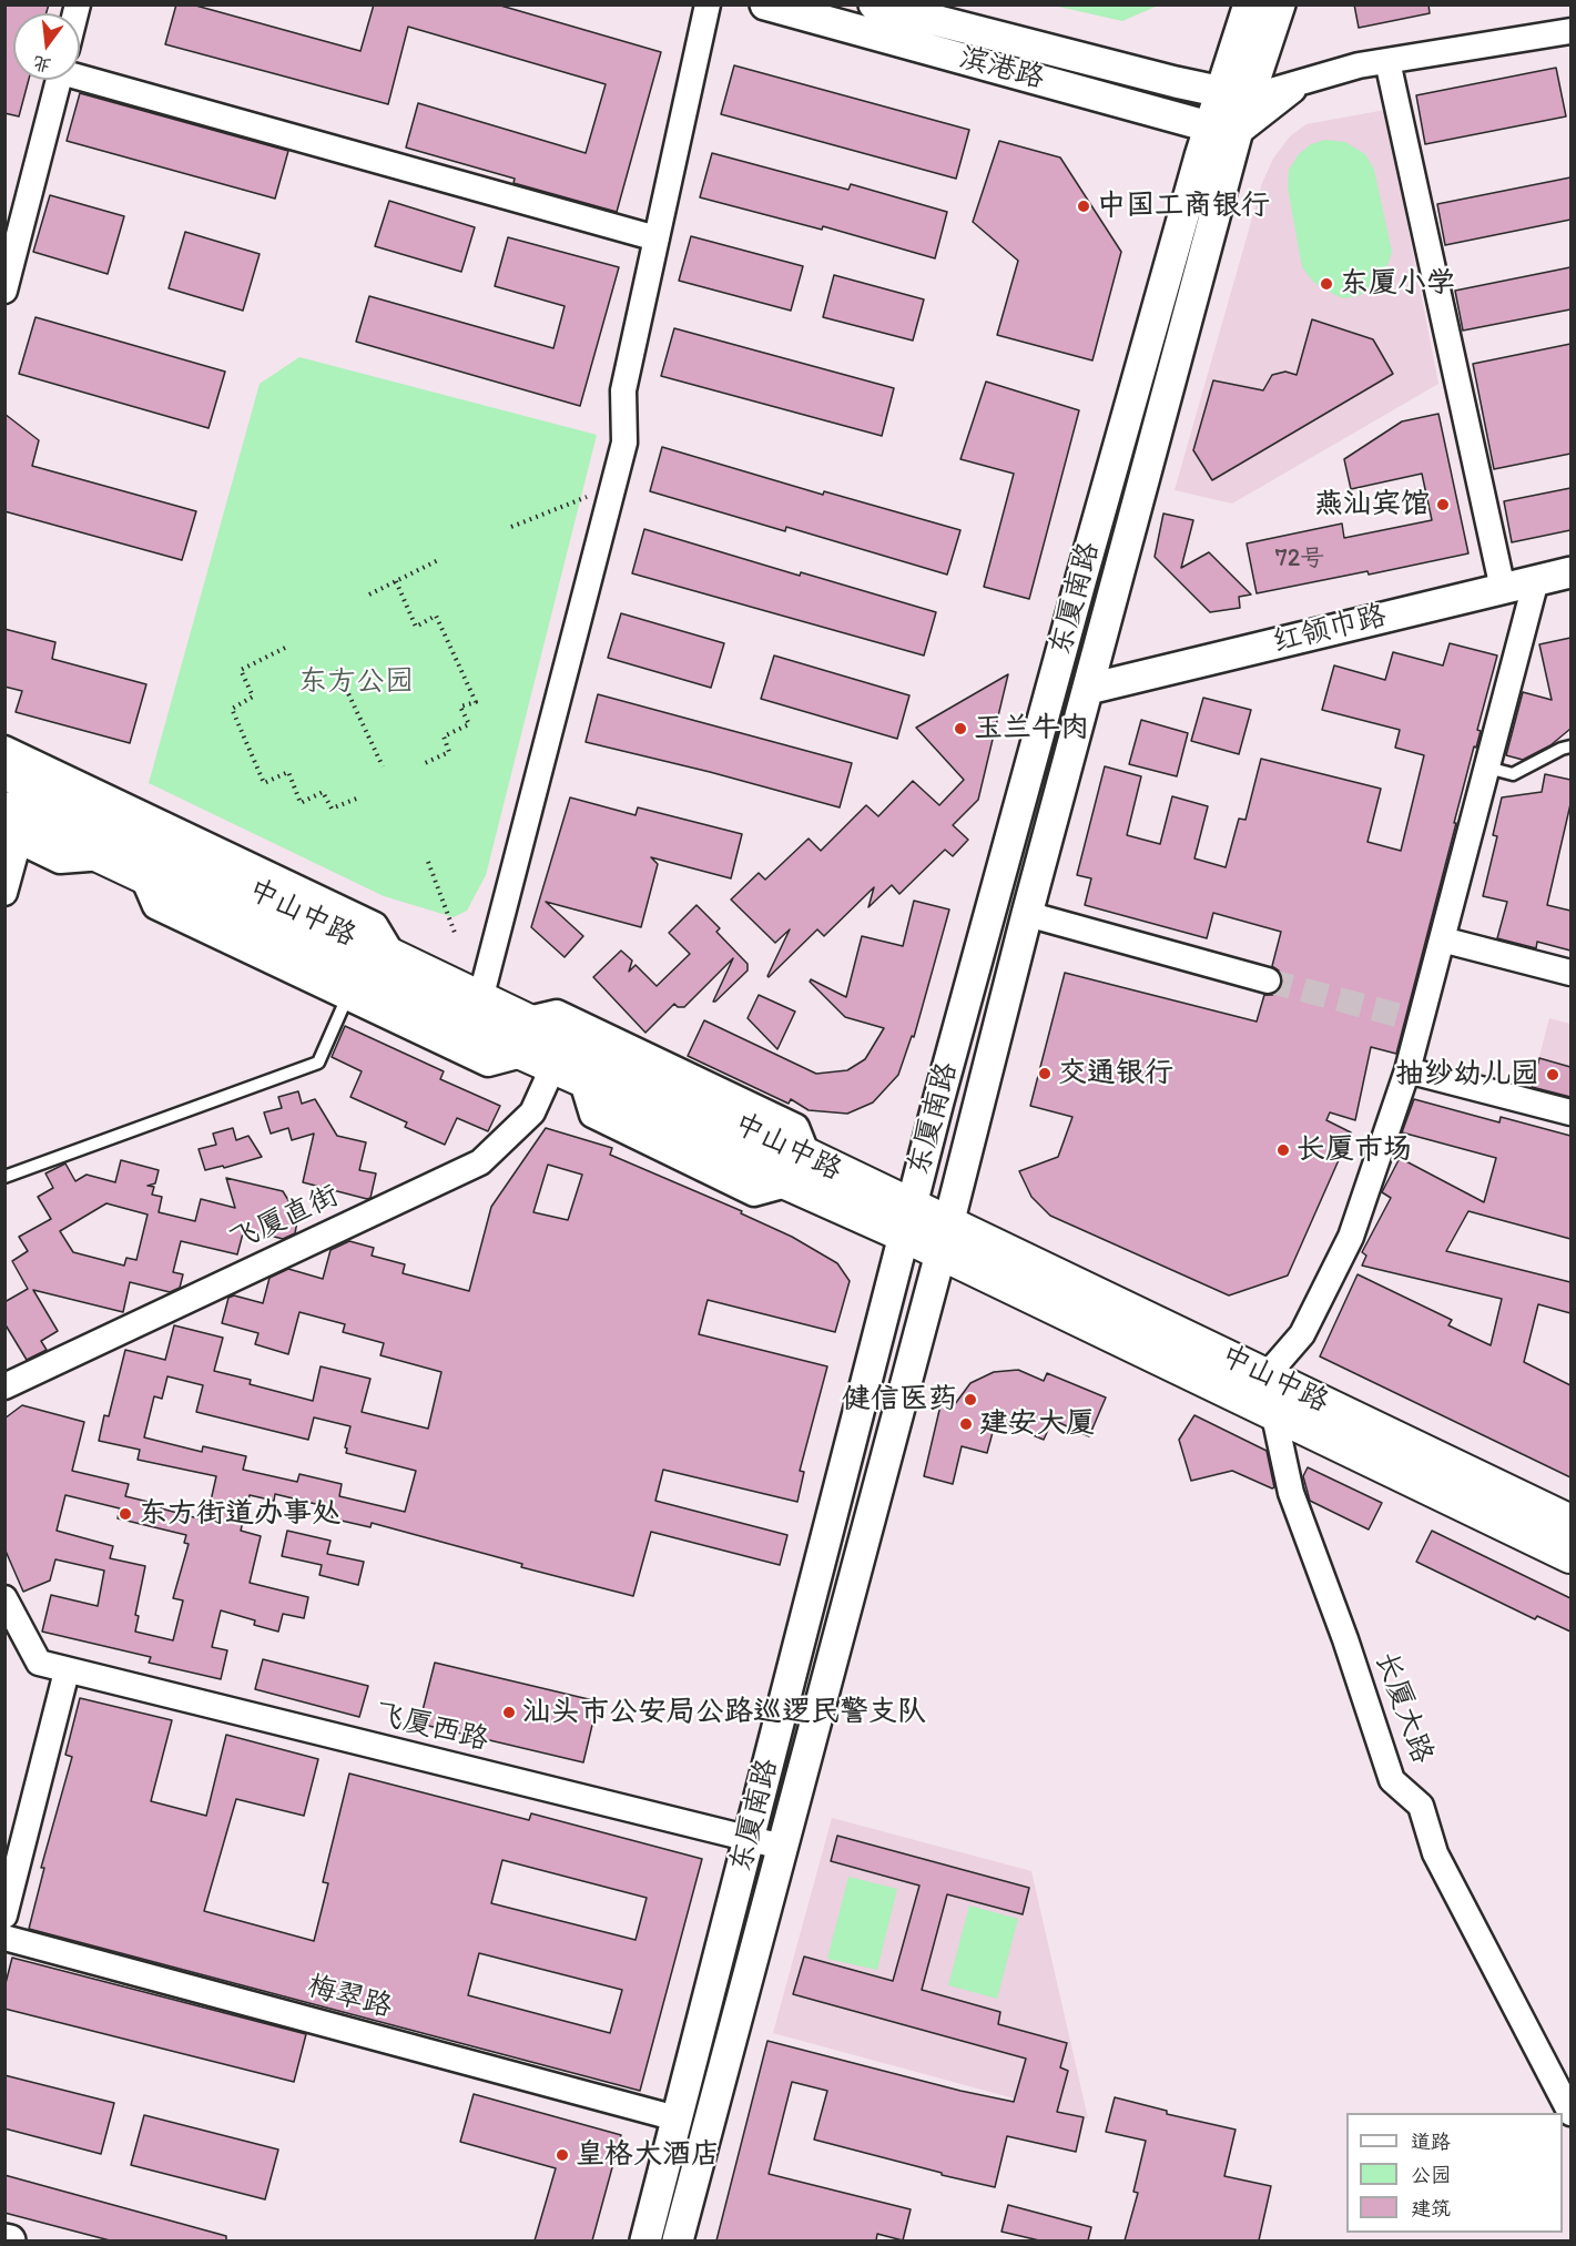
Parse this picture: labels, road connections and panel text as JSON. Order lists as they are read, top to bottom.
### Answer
{
  "streets": {
    "main road": ["中山中路"],
    "street": [
      "滨港路",
      "东厦南路",
      "红领巾路",
      "飞厦直街",
      "长厦大路",
      "飞厦西路",
      "梅翠路"
    ]
  },
  "crossings": [
    ["滨港路", "东厦南路"],
    ["东厦南路", "红领巾路"],
    ["东厦南路", "中山中路"],
    ["东厦南路", "飞厦西路"],
    ["东厦南路", "梅翠路"],
    ["中山中路", "飞厦直街"],
    ["中山中路", "长厦大路"]
  ],
  "parks": ["东方公园"],
  "places": [
    "中国工商银行",
    "东厦小学",
    "燕汕宾馆",
    "玉兰牛肉",
    "交通银行",
    "抽纱幼儿园",
    "长厦市场",
    "健信医药",
    "建安大厦",
    "东方街道办事处",
    "汕头市公安局公路巡逻民警支队",
    "皇格大酒店"
  ],
  "house_numbers": ["72号"],
  "legend": ["道路", "公园", "建筑"],
  "north": "bottom"
}
